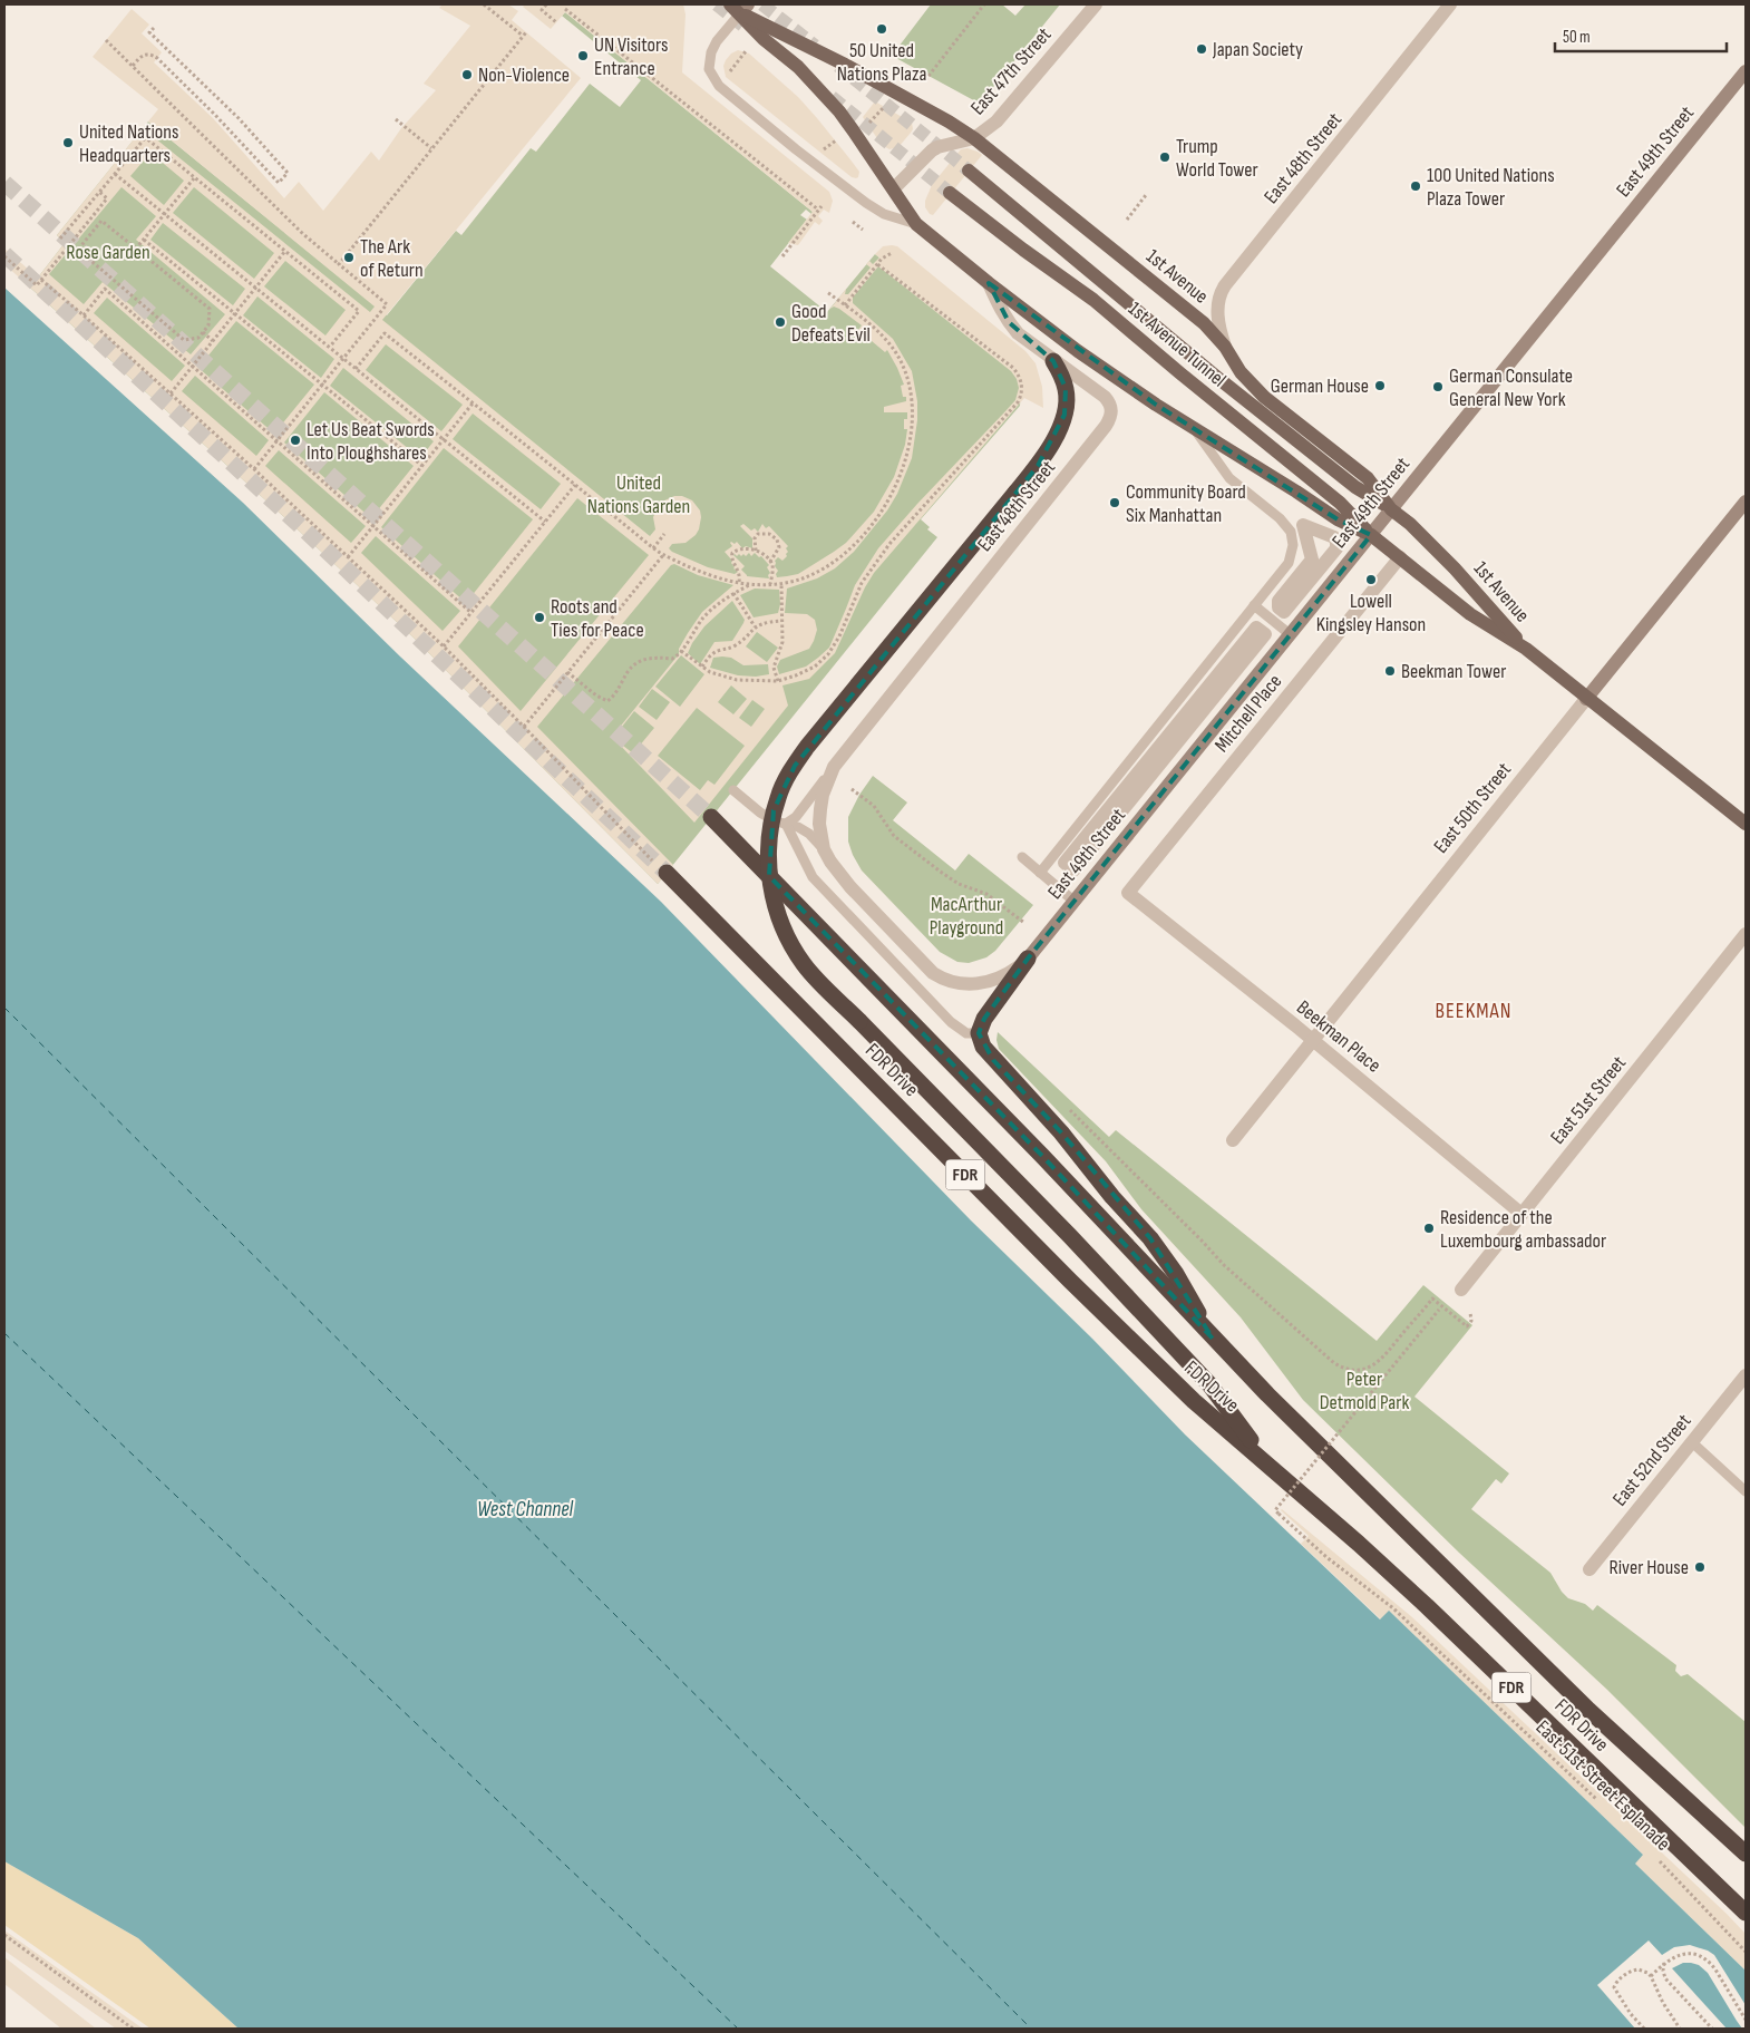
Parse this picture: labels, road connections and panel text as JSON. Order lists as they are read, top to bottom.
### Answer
{
  "streets": {
    "highway": ["FDR Drive", "FDR"],
    "main road": [
      "East 49th Street",
      "1st Avenue",
      "1st Avenue Tunnel",
      "East 50th Street"
    ],
    "street": [
      "East 47th Street",
      "East 48th Street",
      "Mitchell Place",
      "Beekman Place",
      "East 51st Street",
      "East 52nd Street"
    ],
    "path": ["East 51st Street Esplanade"]
  },
  "crossings": [
    ["East 47th Street", "1st Avenue"],
    ["East 49th Street", "1st Avenue"],
    ["East 49th Street", "1st Avenue Tunnel"],
    ["East 48th Street", "1st Avenue"],
    ["1st Avenue", "1st Avenue Tunnel"],
    ["1st Avenue", "Mitchell Place"],
    ["1st Avenue", "East 50th Street"],
    ["Mitchell Place", "Beekman Place"],
    ["East 50th Street", "Beekman Place"],
    ["Beekman Place", "East 51st Street"]
  ],
  "districts": ["BEEKMAN"],
  "water": ["West Channel"],
  "parks": [
    "Rose Garden",
    "United Nations Garden",
    "MacArthur Playground",
    "Peter Detmold Park"
  ],
  "places": [
    "50 United Nations Plaza",
    "Japan Society",
    "UN Visitors Entrance",
    "Non-Violence",
    "United Nations Headquarters",
    "Trump World Tower",
    "100 United Nations Plaza Tower",
    "The Ark of Return",
    "Good Defeats Evil",
    "German House",
    "German Consulate General New York",
    "Let Us Beat Swords Into Ploughshares",
    "Community Board Six Manhattan",
    "Lowell Kingsley Hanson",
    "Roots and Ties for Peace",
    "Beekman Tower",
    "Residence of the Luxembourg ambassador",
    "River House"
  ],
  "scale_bar": "50 m"
}
